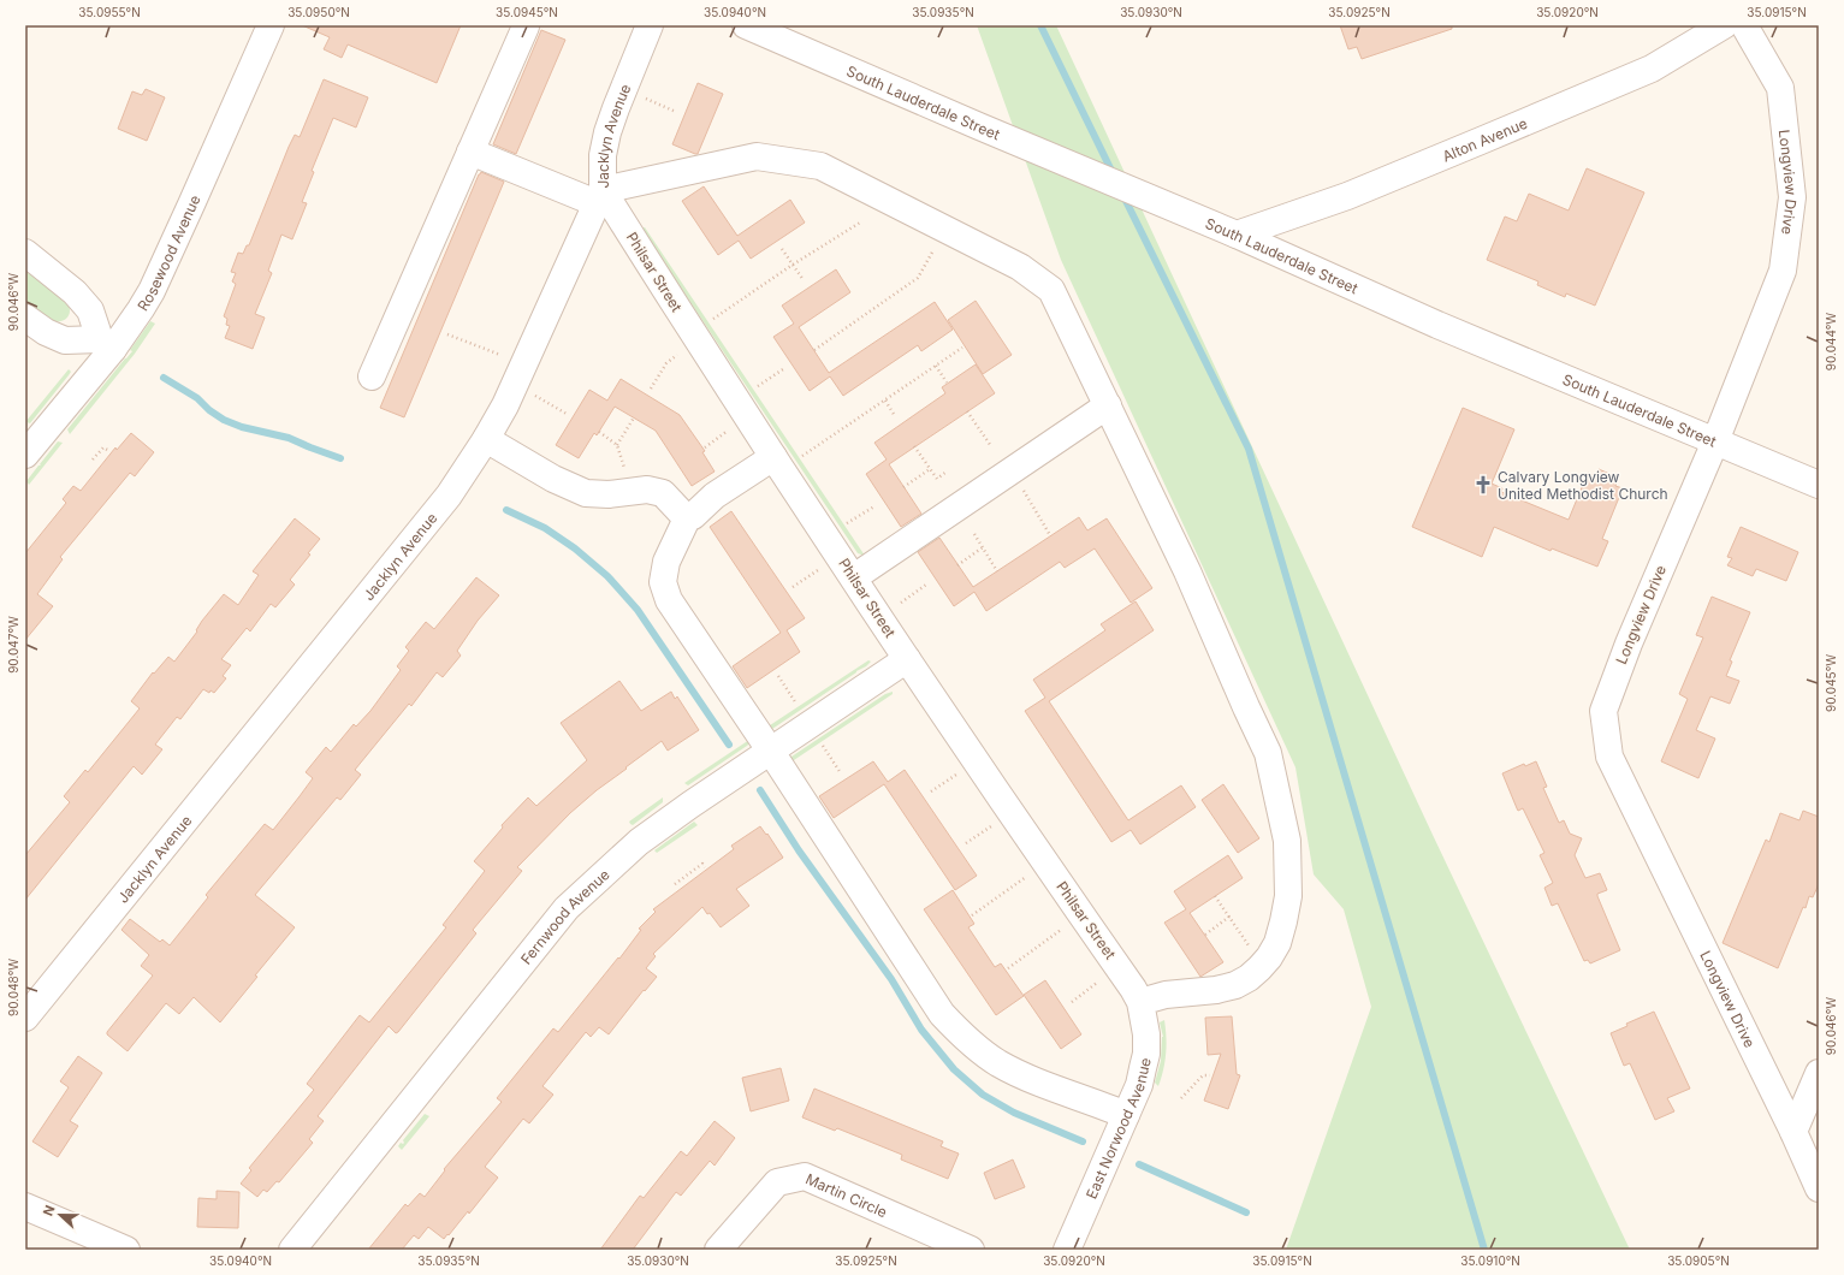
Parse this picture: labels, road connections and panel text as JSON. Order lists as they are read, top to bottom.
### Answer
{
  "streets": {
    "street": [
      "South Lauderdale Street",
      "Jacklyn Avenue",
      "Alton Avenue",
      "Longview Drive",
      "Rosewood Avenue",
      "Philsar Street",
      "Fernwood Avenue",
      "East Norwood Avenue",
      "Martin Circle"
    ]
  },
  "crossings": [
    ["South Lauderdale Street", "Alton Avenue"],
    ["South Lauderdale Street", "Longview Drive"],
    ["Jacklyn Avenue", "Philsar Street"],
    ["Philsar Street", "Fernwood Avenue"],
    ["Philsar Street", "East Norwood Avenue"]
  ],
  "places": {
    "church": ["Calvary Longview United Methodist Church"]
  },
  "north": "left",
  "coordinates": [
    "35.0955°N",
    "35.0950°N",
    "35.0945°N",
    "35.0940°N",
    "35.0935°N",
    "35.0930°N",
    "35.0925°N",
    "35.0920°N",
    "35.0915°N",
    "90.046°W",
    "90.044°W",
    "90.047°W",
    "90.045°W",
    "90.048°W",
    "35.0910°N",
    "35.0905°N"
  ]
}
